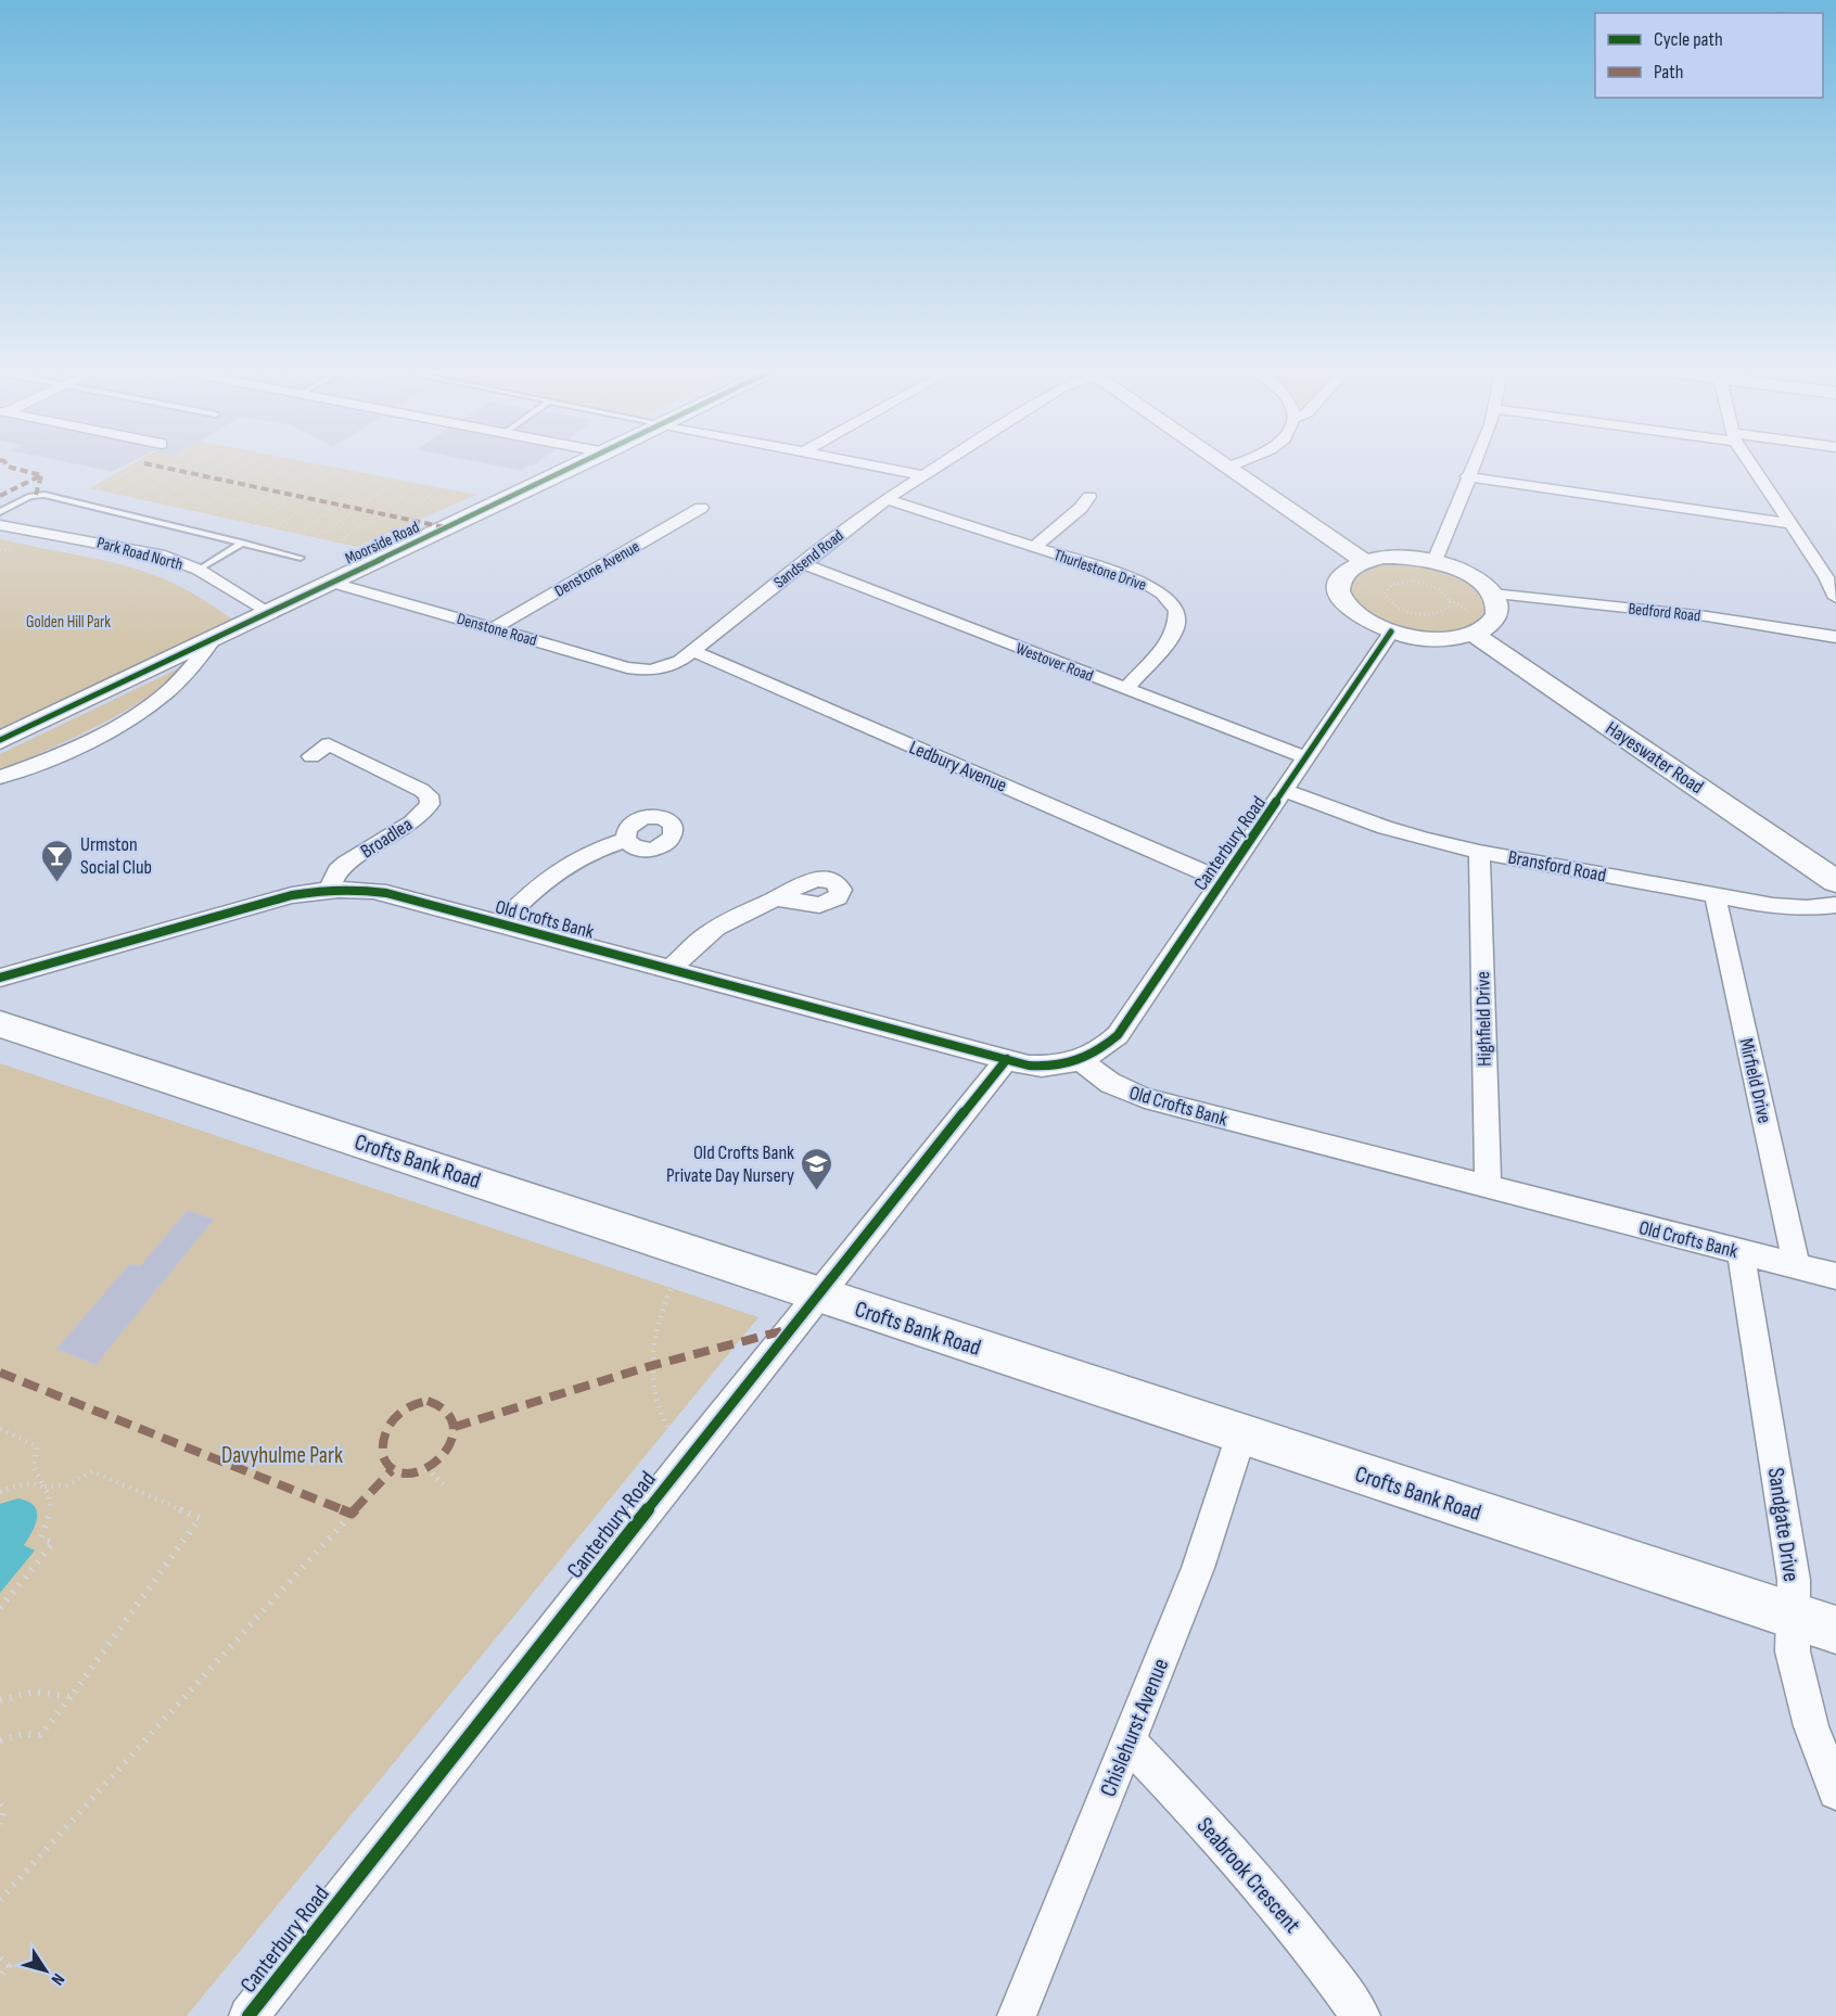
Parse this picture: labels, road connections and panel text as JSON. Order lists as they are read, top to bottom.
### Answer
{
  "streets": {
    "main road": ["Moorside Road", "Hayeswater Road", "Crofts Bank Road"],
    "street": [
      "Park Road North",
      "Sandsend Road",
      "Denstone Avenue",
      "Thurlestone Drive",
      "Bedford Road",
      "Denstone Road",
      "Westover Road",
      "Ledbury Avenue",
      "Broadlea",
      "Canterbury Road",
      "Bransford Road",
      "Old Crofts Bank",
      "Highfield Drive",
      "Mirfield Drive",
      "Sandgate Drive",
      "Chislehurst Avenue",
      "Seabrook Crescent"
    ]
  },
  "crossings": [
    ["Moorside Road", "Park Road North"],
    ["Moorside Road", "Denstone Road"],
    ["Sandsend Road", "Thurlestone Drive"],
    ["Sandsend Road", "Denstone Road"],
    ["Sandsend Road", "Westover Road"],
    ["Sandsend Road", "Ledbury Avenue"],
    ["Denstone Avenue", "Denstone Road"],
    ["Thurlestone Drive", "Westover Road"],
    ["Westover Road", "Canterbury Road"],
    ["Ledbury Avenue", "Canterbury Road"],
    ["Broadlea", "Old Crofts Bank"],
    ["Canterbury Road", "Bransford Road"],
    ["Canterbury Road", "Old Crofts Bank"],
    ["Canterbury Road", "Crofts Bank Road"],
    ["Bransford Road", "Highfield Drive"],
    ["Bransford Road", "Mirfield Drive"],
    ["Old Crofts Bank", "Highfield Drive"],
    ["Old Crofts Bank", "Mirfield Drive"],
    ["Old Crofts Bank", "Sandgate Drive"],
    ["Crofts Bank Road", "Sandgate Drive"],
    ["Crofts Bank Road", "Chislehurst Avenue"],
    ["Chislehurst Avenue", "Seabrook Crescent"]
  ],
  "parks": ["Golden Hill Park", "Davyhulme Park"],
  "places": {
    "bar": ["Urmston Social Club"],
    "school or university": ["Old Crofts Bank Private Day Nursery"]
  },
  "legend": ["Cycle path", "Path"],
  "north": "bottom right"
}
